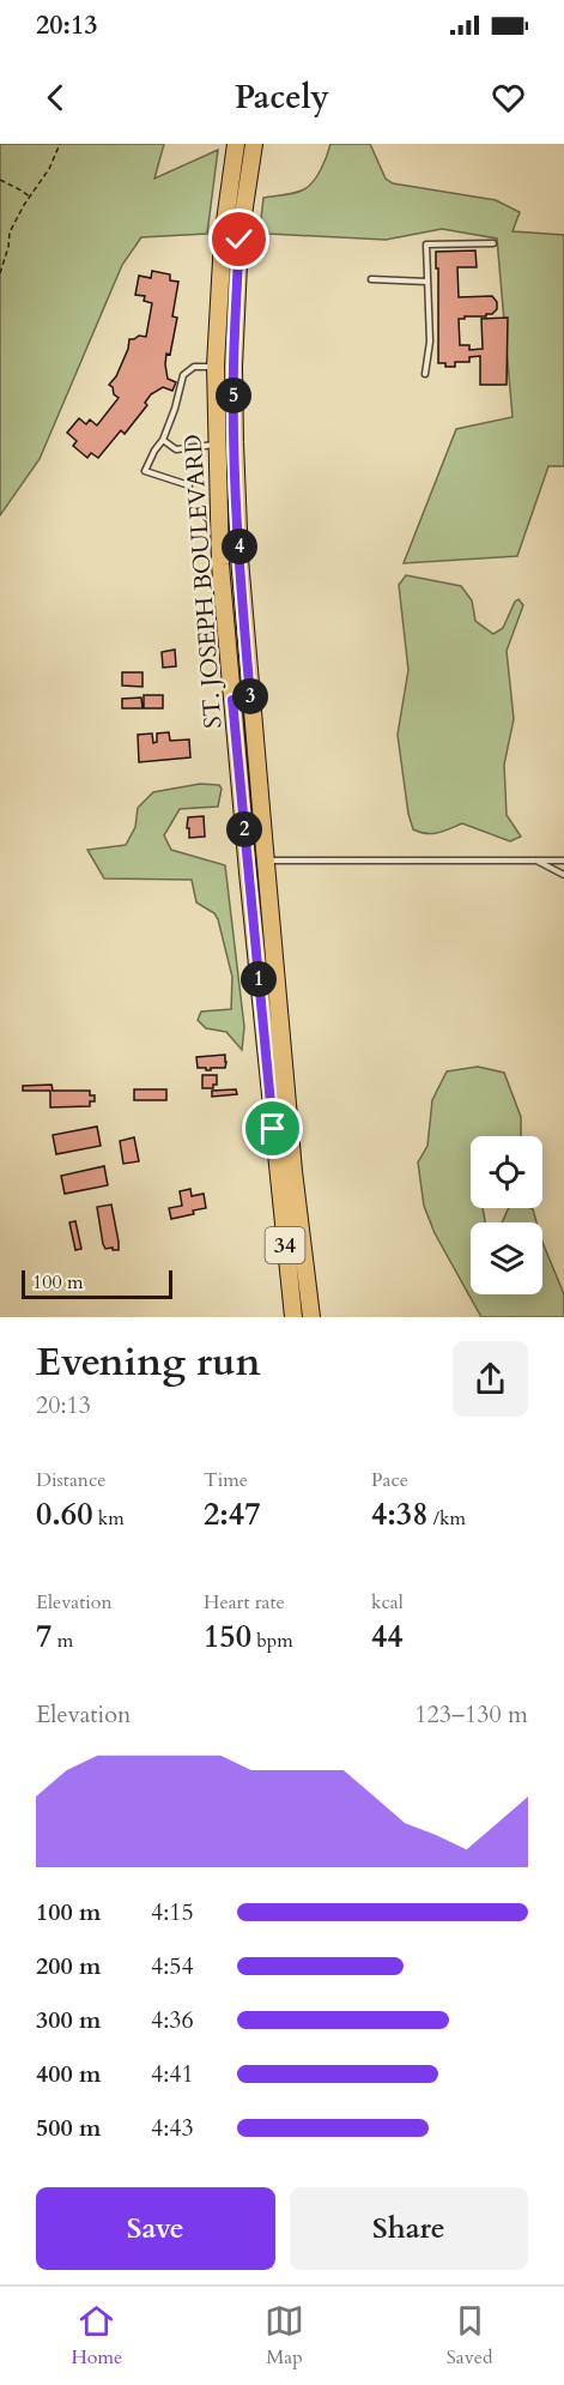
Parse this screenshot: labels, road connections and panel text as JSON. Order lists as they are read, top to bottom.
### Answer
{
  "streets": {
    "main road": ["ST. JOSEPH BOULEVARD", "34"]
  },
  "scale_bar": "100 m",
  "page": {
    "status": "20:13",
    "header": "Pacely",
    "pins": [
      "5",
      "4",
      "3",
      "2",
      "1"
    ],
    "scale": "100 m",
    "heading": ["Evening run", "20:13"],
    "stats": [
      ["Distance", "0.60 km"],
      ["Time", "2:47"],
      ["Pace", "4:38 /km"],
      ["Elevation", "7 m"],
      ["Heart rate", "150 bpm"],
      ["kcal", "44"]
    ],
    "chart": ["Elevation", "123–130 m"],
    "list": [
      {
        "name": "100 m",
        "note": "4:15"
      },
      {
        "name": "200 m",
        "note": "4:54"
      },
      {
        "name": "300 m",
        "note": "4:36"
      },
      {
        "name": "400 m",
        "note": "4:41"
      },
      {
        "name": "500 m",
        "note": "4:43"
      }
    ],
    "buttons": ["Save", "Share"],
    "tabs": ["Home", "Map", "Saved"]
  }
}
